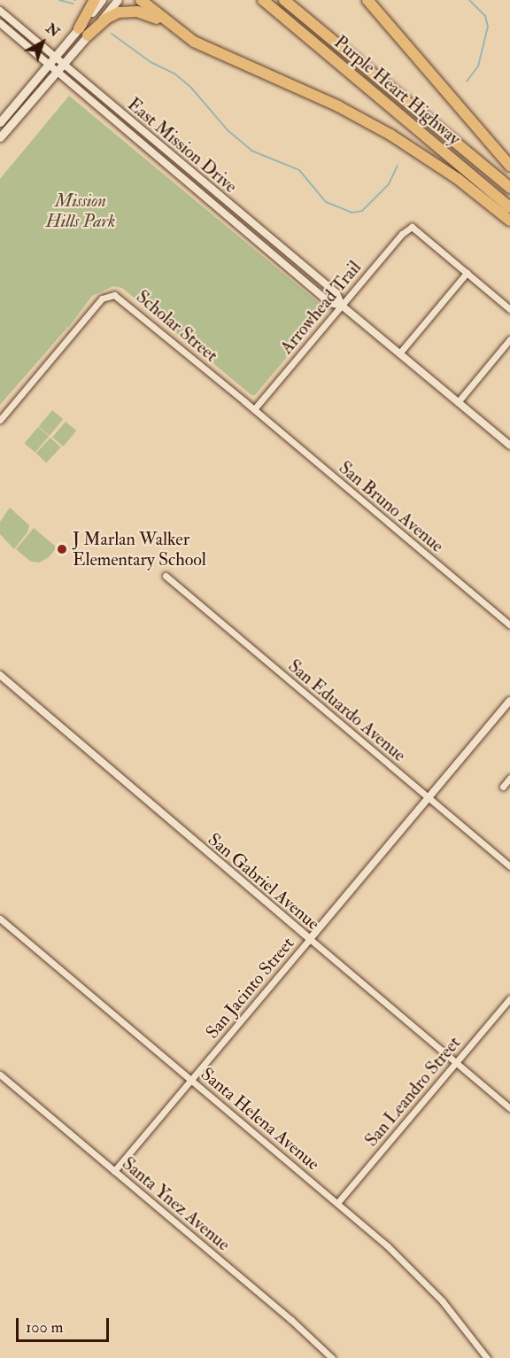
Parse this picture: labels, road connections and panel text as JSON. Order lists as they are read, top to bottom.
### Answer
{
  "streets": {
    "highway": ["Purple Heart Highway"],
    "street": [
      "East Mission Drive",
      "Arrowhead Trail",
      "Scholar Street",
      "San Bruno Avenue",
      "San Eduardo Avenue",
      "San Gabriel Avenue",
      "San Jacinto Street",
      "San Leandro Street",
      "Santa Helena Avenue",
      "Santa Ynez Avenue"
    ]
  },
  "crossings": [
    ["East Mission Drive", "Arrowhead Trail"],
    ["Arrowhead Trail", "Scholar Street"],
    ["Arrowhead Trail", "San Bruno Avenue"],
    ["Scholar Street", "San Bruno Avenue"],
    ["San Eduardo Avenue", "San Jacinto Street"],
    ["San Gabriel Avenue", "San Jacinto Street"],
    ["San Gabriel Avenue", "San Leandro Street"],
    ["San Jacinto Street", "Santa Helena Avenue"],
    ["San Jacinto Street", "Santa Ynez Avenue"],
    ["San Leandro Street", "Santa Helena Avenue"]
  ],
  "parks": ["Mission Hills Park"],
  "places": ["J Marlan Walker Elementary School"],
  "scale_bar": "100 m",
  "north": "top right"
}
